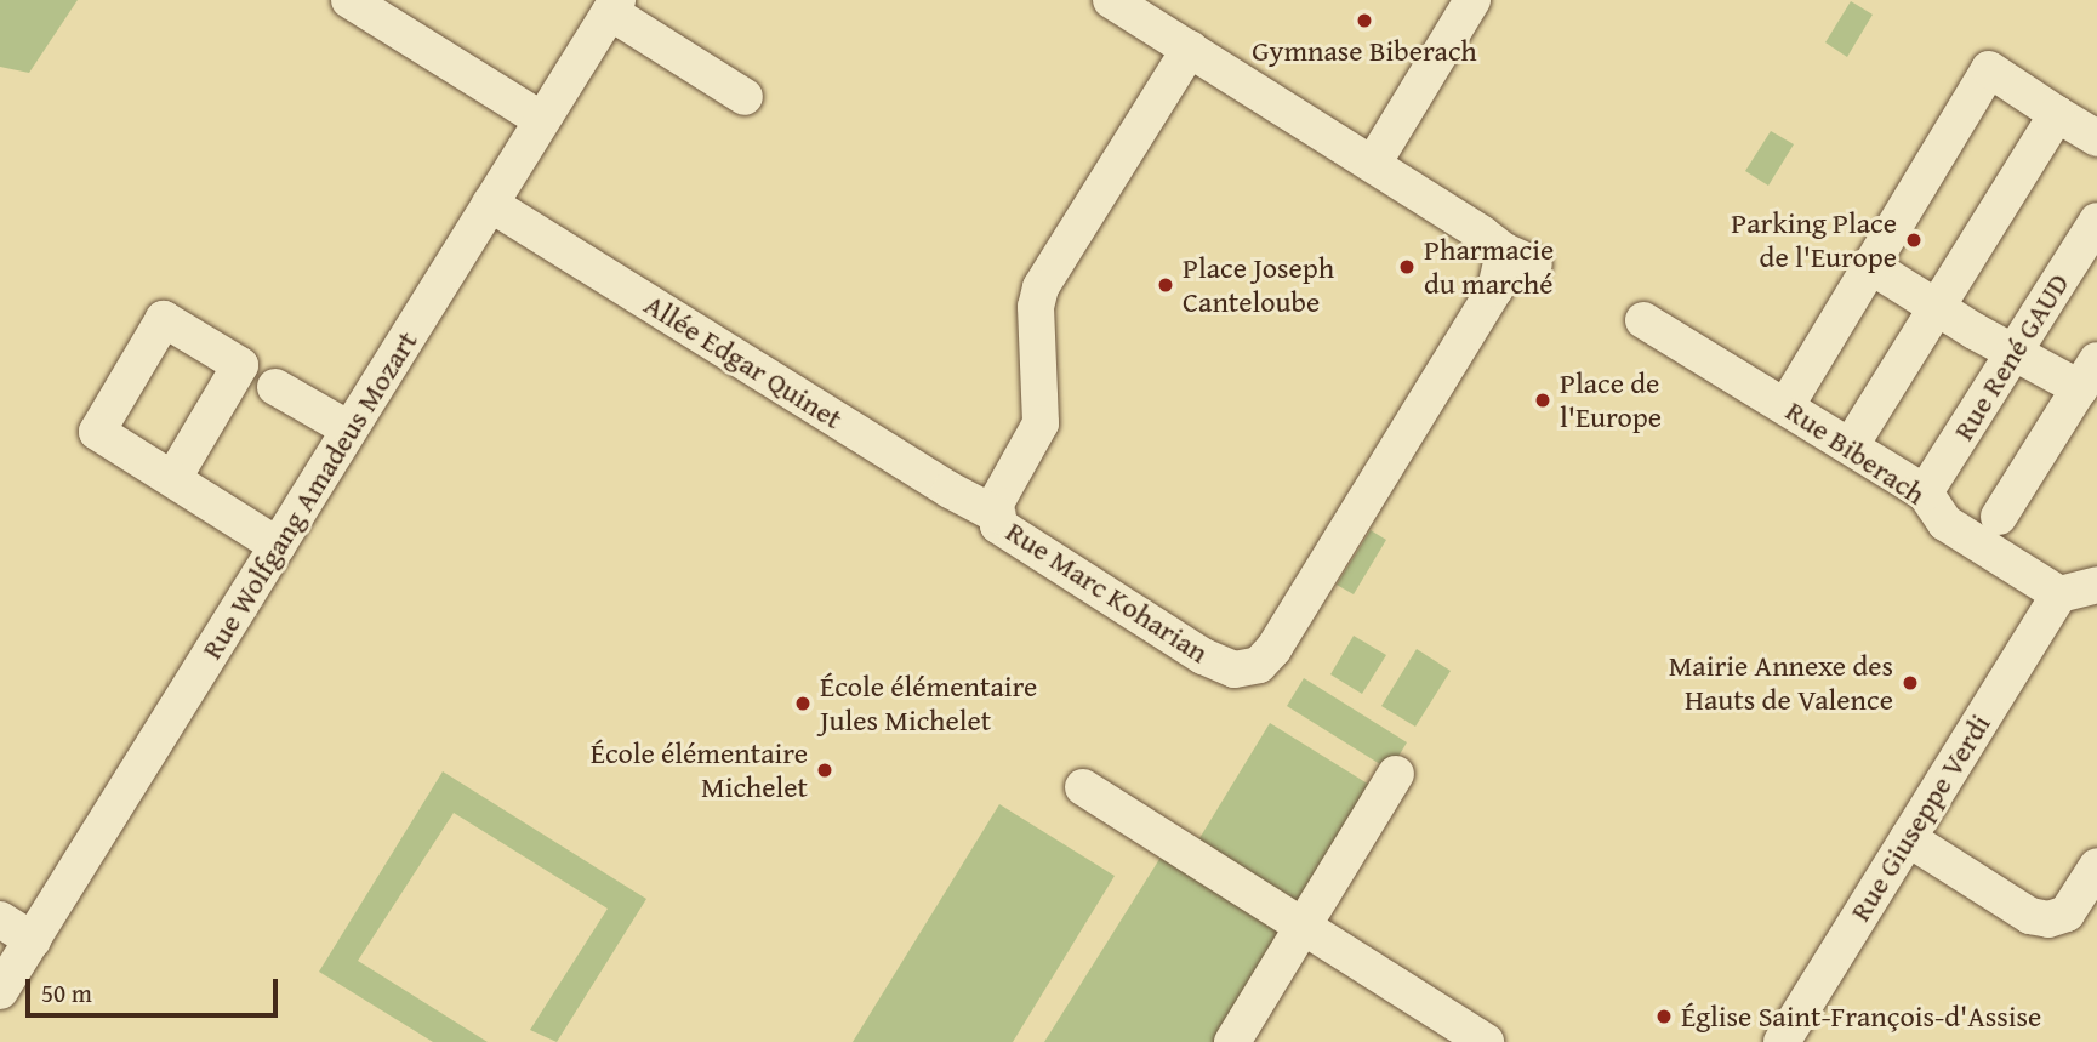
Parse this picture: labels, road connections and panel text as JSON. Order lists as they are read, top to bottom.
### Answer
{
  "streets": {
    "street": [
      "Rue René GAUD",
      "Allée Edgar Quinet",
      "Rue Biberach",
      "Rue Wolfgang Amadeus Mozart",
      "Rue Marc Koharian",
      "Rue Giuseppe Verdi"
    ]
  },
  "crossings": [
    ["Rue René GAUD", "Rue Biberach"],
    ["Allée Edgar Quinet", "Rue Wolfgang Amadeus Mozart"],
    ["Allée Edgar Quinet", "Rue Marc Koharian"],
    ["Rue Biberach", "Rue Giuseppe Verdi"]
  ],
  "places": [
    "Gymnase Biberach",
    "Parking Place de l'Europe",
    "Pharmacie du marché",
    "Place Joseph Canteloube",
    "Place de l'Europe",
    "Mairie Annexe des Hauts de Valence",
    "École élémentaire Jules Michelet",
    "École élémentaire Michelet",
    "Église Saint-François-d'Assise"
  ],
  "scale_bar": "50 m"
}
